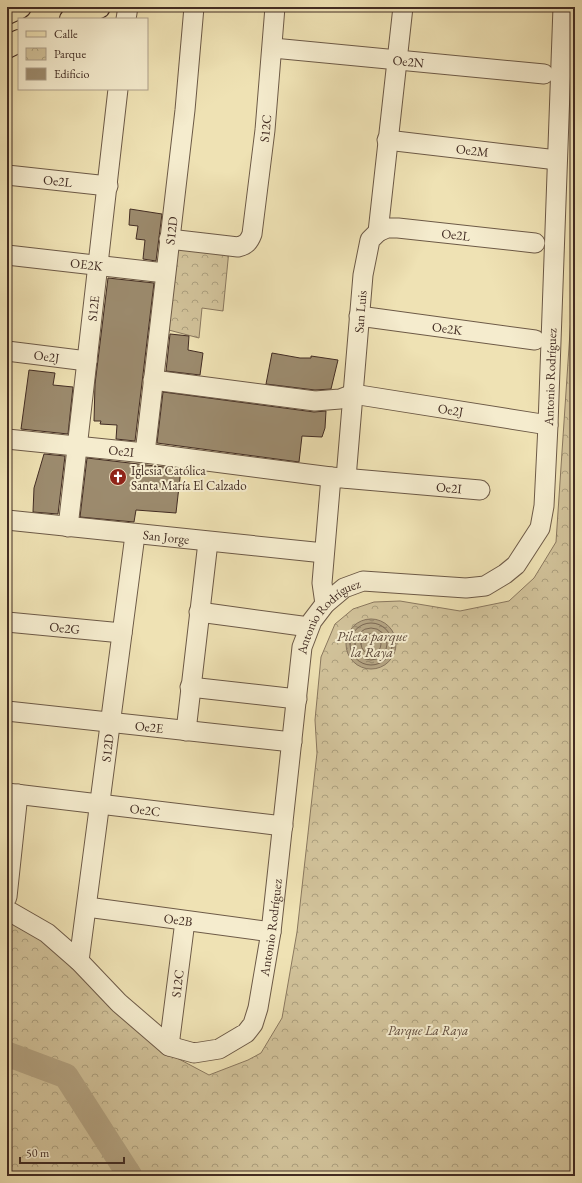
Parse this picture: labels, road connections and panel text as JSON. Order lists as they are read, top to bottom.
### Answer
{
  "streets": {
    "street": [
      "Oe2N",
      "S12C",
      "Oe2M",
      "Oe2L",
      "S12D",
      "OE2K",
      "S12E",
      "San Luis",
      "Oe2K",
      "Oe2J",
      "Antonio Rodríguez",
      "Oe2I",
      "San Jorge",
      "Oe2G",
      "Oe2E",
      "Oe2C",
      "Oe2B"
    ]
  },
  "crossings": [
    ["Oe2N", "S12C"],
    ["Oe2N", "San Luis"],
    ["S12C", "S12D"],
    ["S12C", "Antonio Rodríguez"],
    ["S12C", "Oe2B"],
    ["Oe2M", "San Luis"],
    ["Oe2M", "Antonio Rodríguez"],
    ["Oe2L", "S12E"],
    ["Oe2L", "San Luis"],
    ["S12D", "OE2K"],
    ["S12D", "Antonio Rodríguez"],
    ["S12D", "Oe2I"],
    ["S12D", "San Jorge"],
    ["S12D", "Oe2G"],
    ["S12D", "Oe2E"],
    ["S12D", "Oe2C"],
    ["S12D", "Oe2B"],
    ["OE2K", "S12E"],
    ["S12E", "Oe2J"],
    ["S12E", "Oe2I"],
    ["S12E", "San Jorge"],
    ["San Luis", "Oe2K"],
    ["San Luis", "Oe2J"],
    ["San Luis", "Antonio Rodríguez"],
    ["San Luis", "Oe2I"],
    ["San Luis", "San Jorge"],
    ["Oe2J", "Antonio Rodríguez"],
    ["Antonio Rodríguez", "Oe2E"],
    ["Antonio Rodríguez", "Oe2C"],
    ["Antonio Rodríguez", "Oe2B"]
  ],
  "water": ["Pileta parque la Raya"],
  "parks": ["Parque La Raya"],
  "places": {
    "church": ["Iglesia Católica Santa María El Calzado"]
  },
  "legend": ["Calle", "Parque", "Edificio"],
  "scale_bar": "50 m"
}
